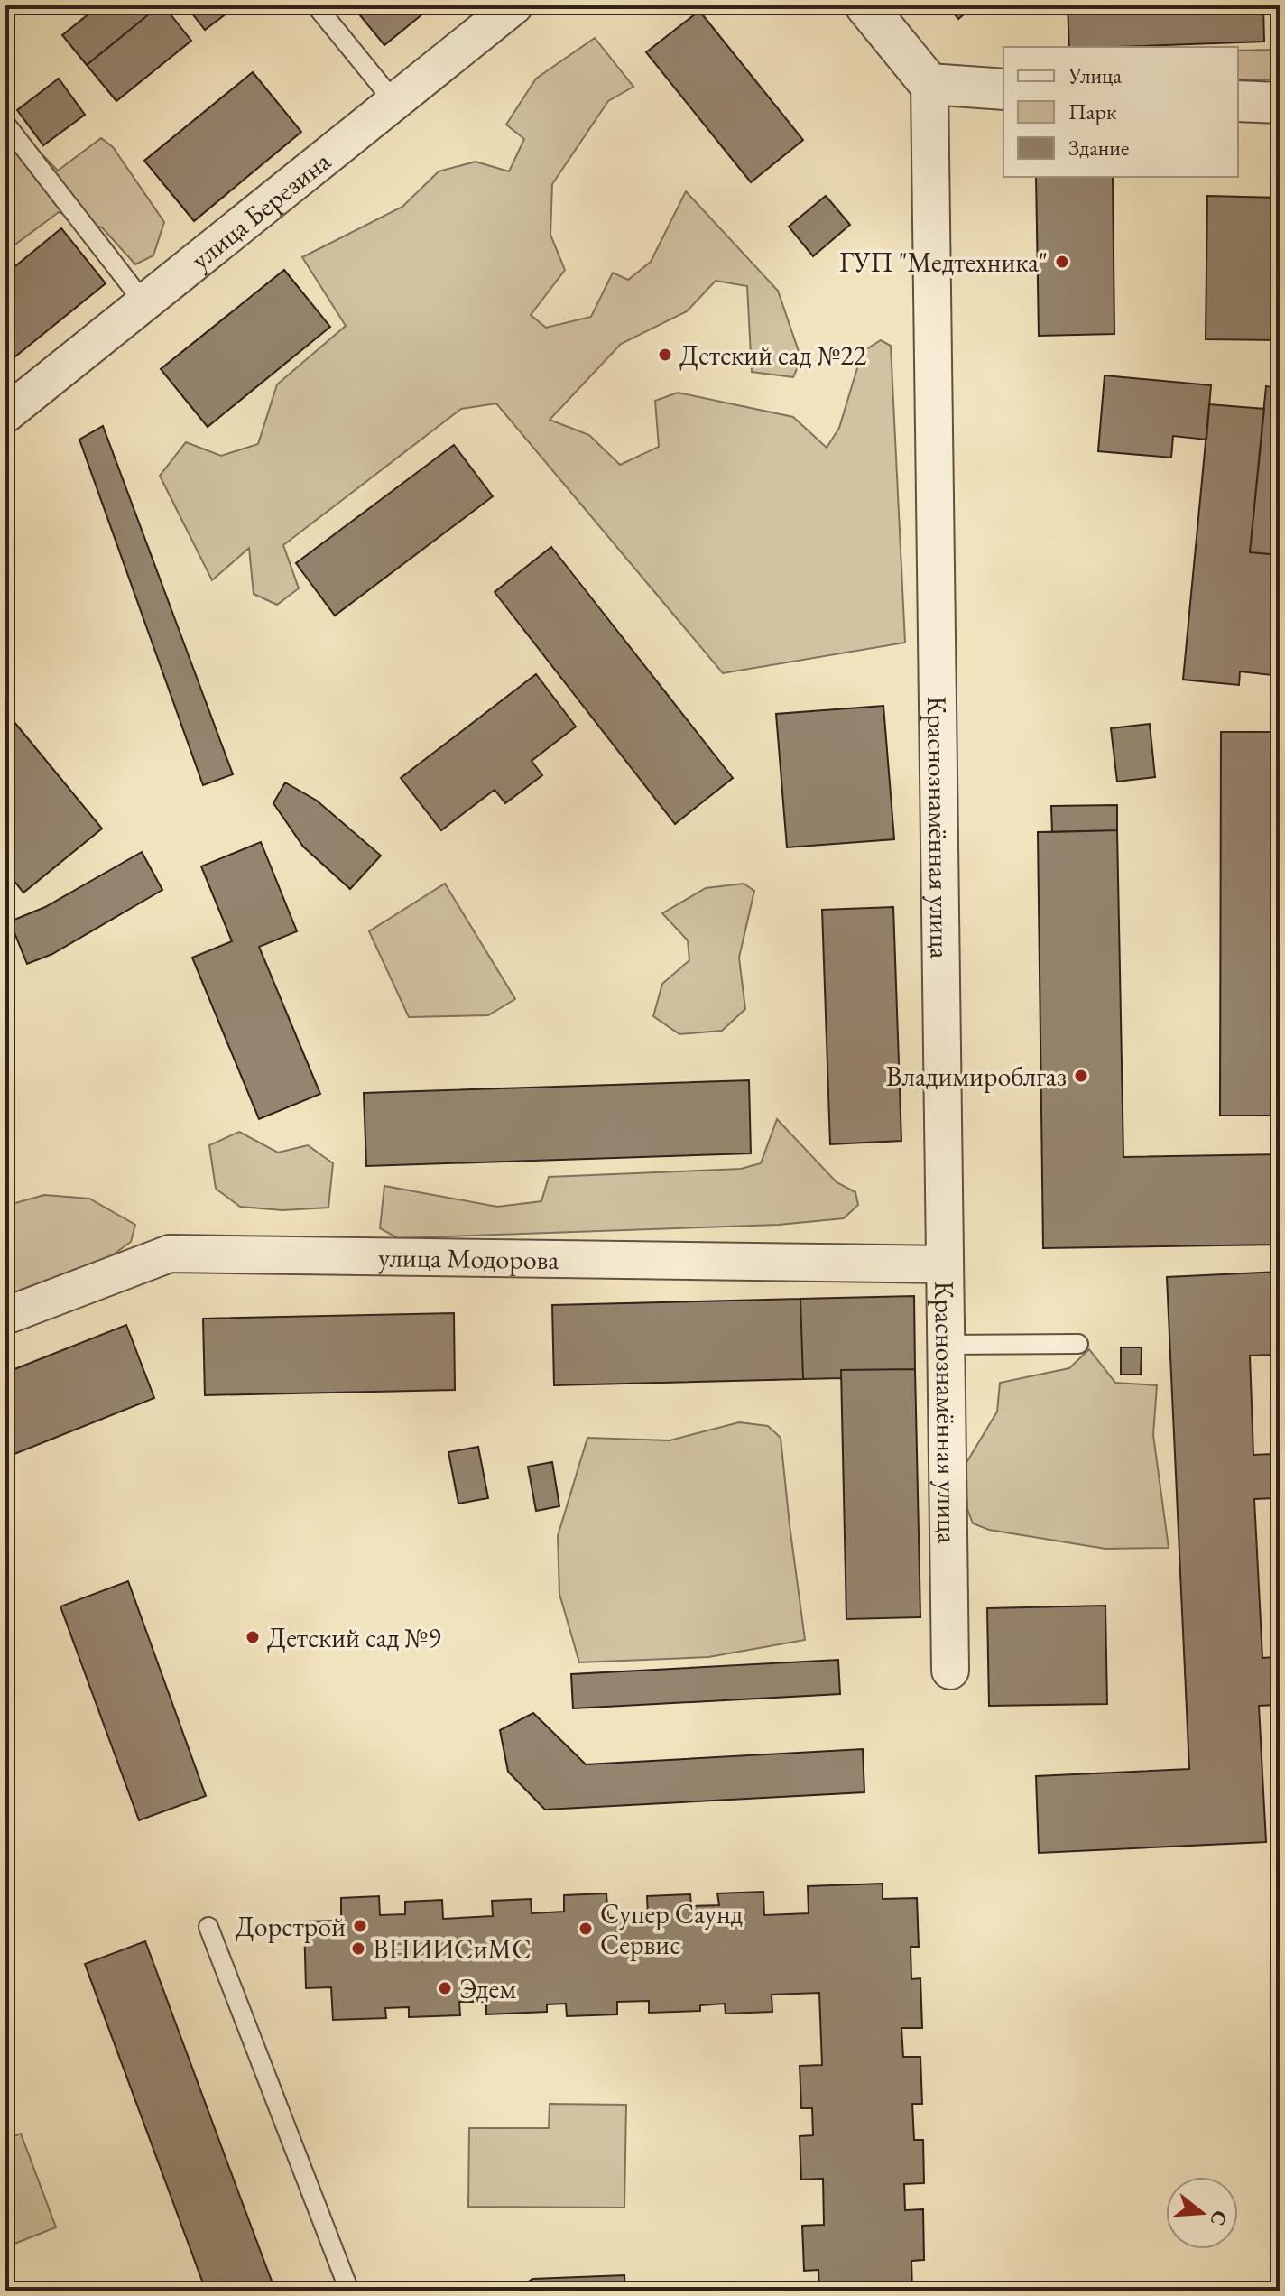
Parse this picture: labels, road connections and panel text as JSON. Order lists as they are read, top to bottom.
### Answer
{
  "streets": {
    "street": ["улица Березина", "Краснознамённая улица", "улица Модорова"]
  },
  "crossings": [
    ["Краснознамённая улица", "улица Модорова"]
  ],
  "places": [
    "ГУП \"Медтехника\"",
    "Детский сад №22",
    "Владимироблгаз",
    "Детский сад №9",
    "Дорстрой",
    "Супер Саунд Сервис",
    "ВНИИСиМС",
    "Эдем"
  ],
  "legend": ["Улица", "Парк", "Здание"],
  "north": "right"
}
